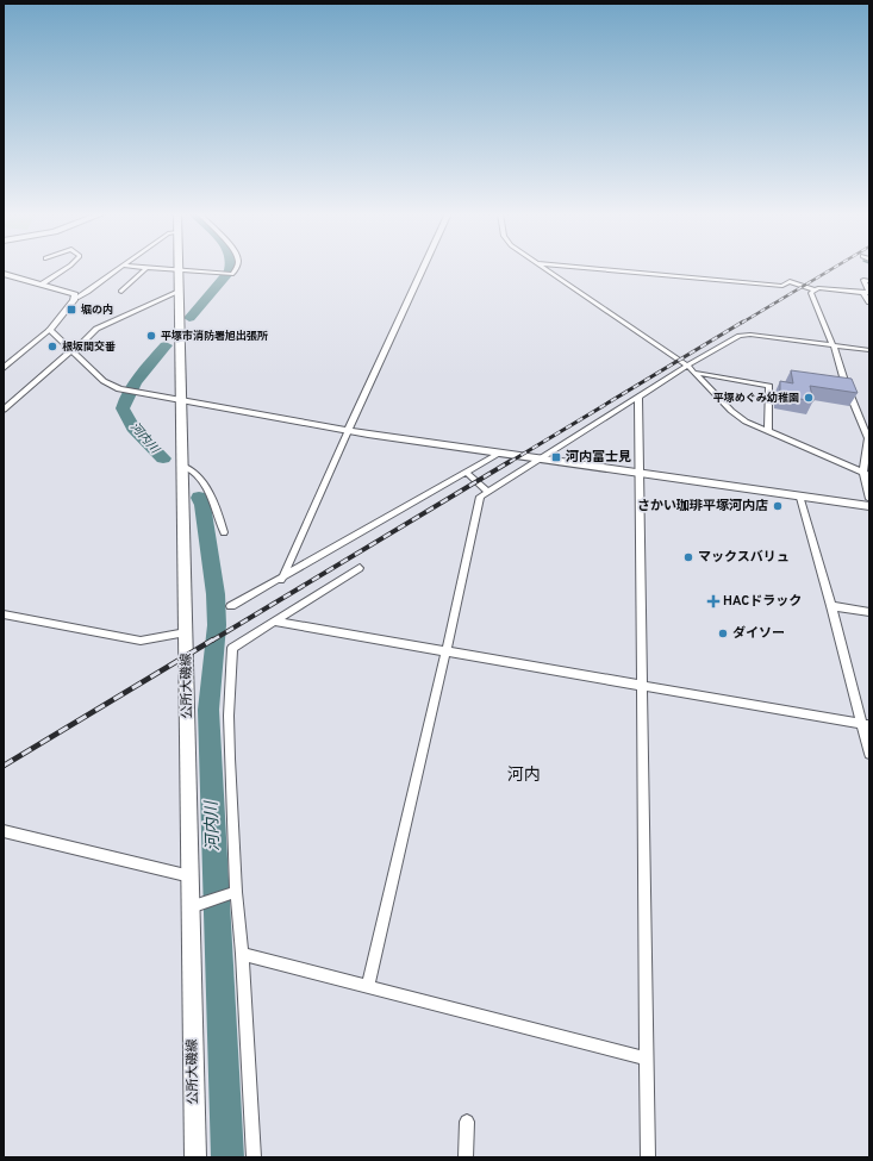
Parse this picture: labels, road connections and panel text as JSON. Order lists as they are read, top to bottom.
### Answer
{
  "streets": {
    "main road": ["公所大磯線"]
  },
  "districts": ["河内"],
  "water": ["河内川"],
  "places": {
    "transit": ["堀の内", "河内富士見"],
    "other": [
      "平塚市消防署旭出張所",
      "根坂間交番",
      "平塚めぐみ幼稚園",
      "さかい珈琲平塚河内店",
      "マックスバリュ",
      "ダイソー"
    ],
    "health": ["HACドラック"]
  }
}
